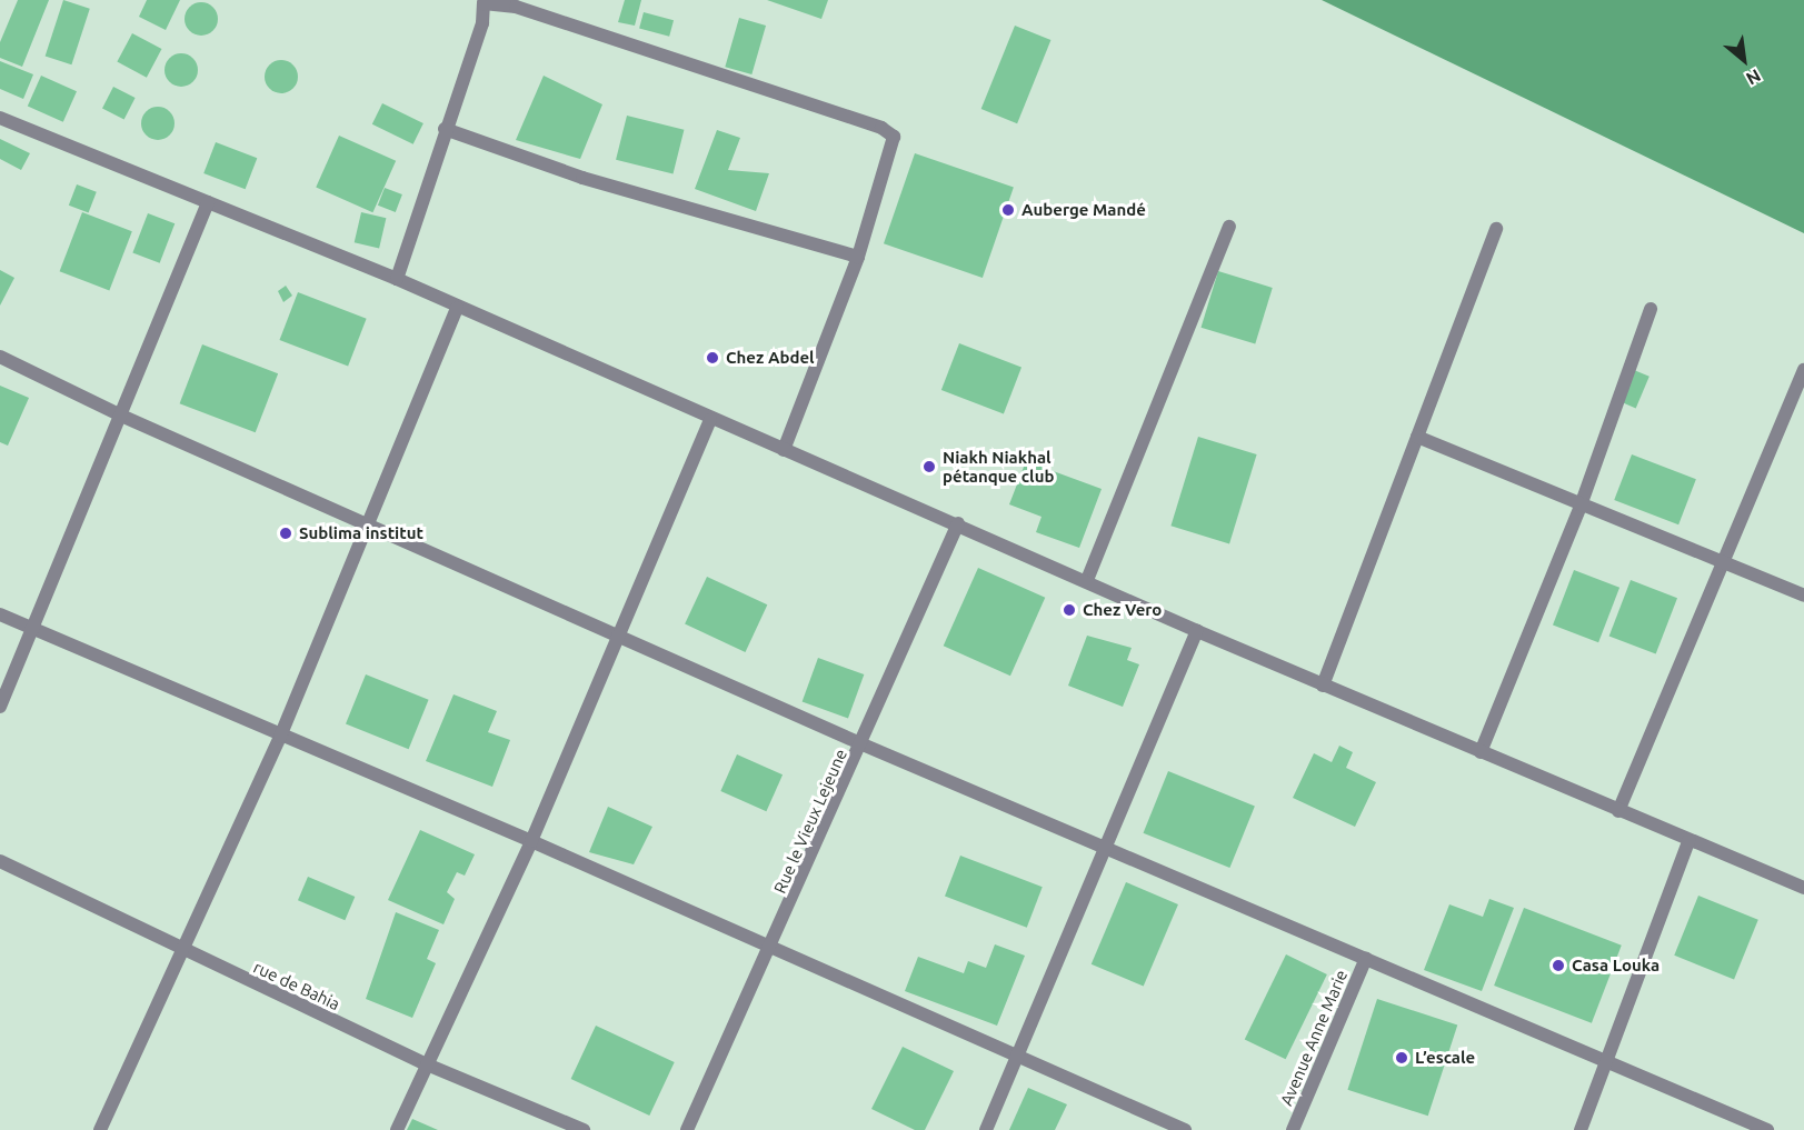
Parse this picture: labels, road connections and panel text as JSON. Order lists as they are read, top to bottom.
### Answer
{
  "streets": {
    "street": ["Rue le Vieux Lejeune", "rue de Bahia", "Avenue Anne Marie"]
  },
  "places": [
    "Auberge Mandé",
    "Chez Abdel",
    "Niakh Niakhal pétanque club",
    "Sublima institut",
    "Chez Vero",
    "Casa Louka",
    "L’escale"
  ],
  "north": "bottom right"
}
